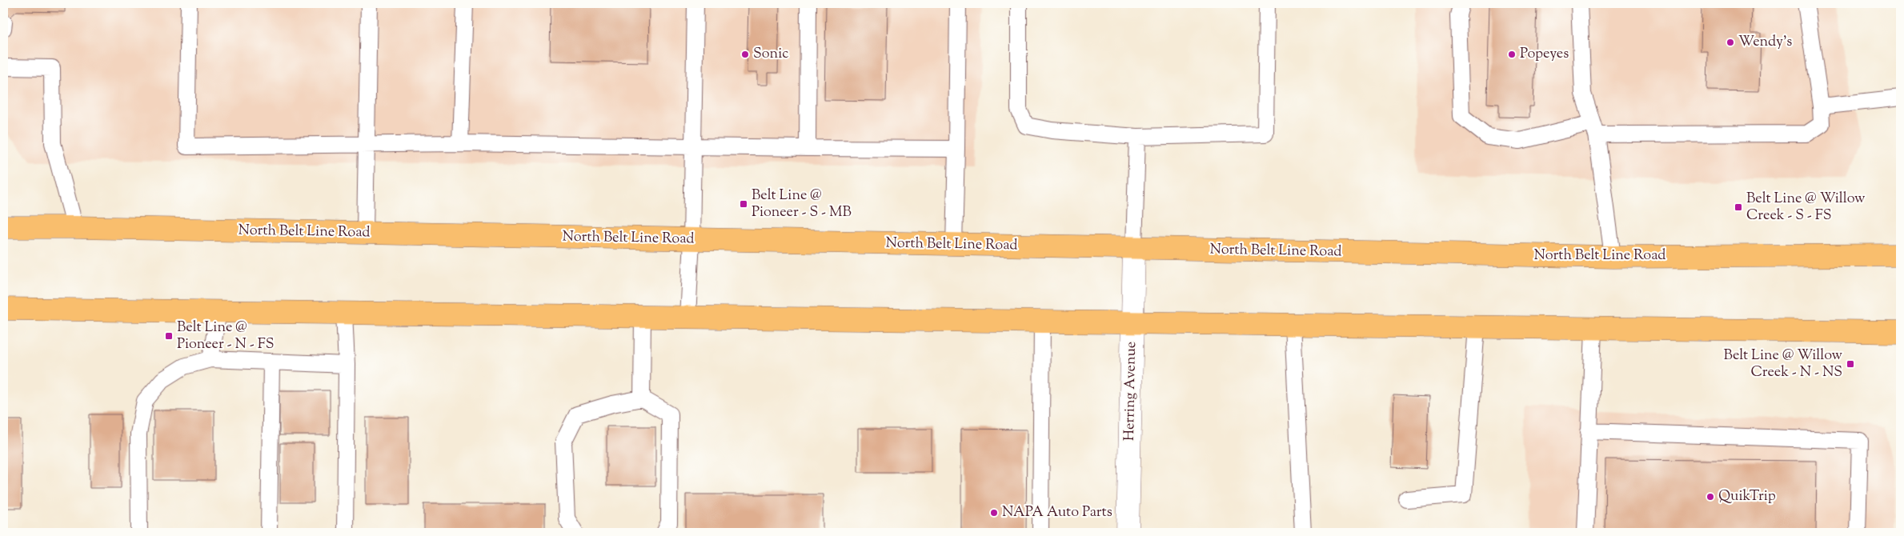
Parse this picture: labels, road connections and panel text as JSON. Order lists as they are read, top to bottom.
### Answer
{
  "streets": {
    "main road": ["North Belt Line Road"],
    "street": ["Herring Avenue"]
  },
  "crossings": [
    ["North Belt Line Road", "Herring Avenue"]
  ],
  "places": {
    "other": [
      "Wendy's",
      "Sonic",
      "Popeyes",
      "QuikTrip",
      "NAPA Auto Parts"
    ],
    "transit": [
      "Belt Line @ Pioneer - S - MB",
      "Belt Line @ Willow Creek - S - FS",
      "Belt Line @ Pioneer - N - FS",
      "Belt Line @ Willow Creek - N - NS"
    ]
  }
}
